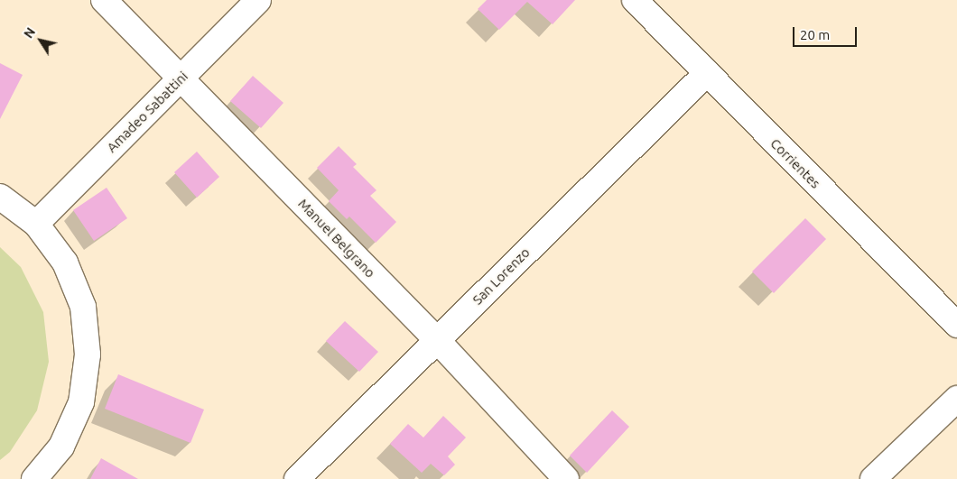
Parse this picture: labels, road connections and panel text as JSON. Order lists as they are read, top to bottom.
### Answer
{
  "streets": {
    "street": [
      "Amadeo Sabattini",
      "Corrientes",
      "Manuel Belgrano",
      "San Lorenzo"
    ]
  },
  "crossings": [
    ["Amadeo Sabattini", "Manuel Belgrano"],
    ["Corrientes", "San Lorenzo"],
    ["Manuel Belgrano", "San Lorenzo"]
  ],
  "scale_bar": "20 m",
  "north": "top left"
}
